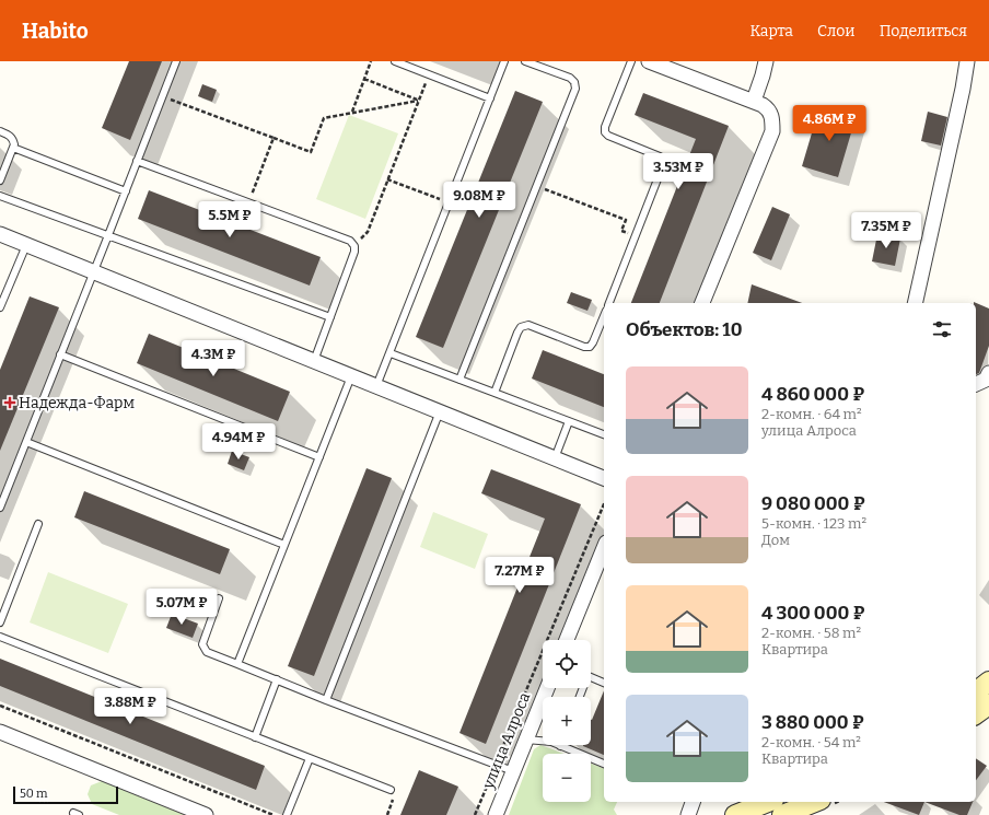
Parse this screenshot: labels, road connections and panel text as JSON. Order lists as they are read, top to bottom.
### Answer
{
  "streets": {
    "street": ["улица Алроса"]
  },
  "places": {
    "health": ["Надежда-Фарм"]
  },
  "scale_bar": "50 m",
  "page": {
    "header": "Habito",
    "nav": ["Карта", "Слои", "Поделиться"],
    "price": [
      "4.86M ₽",
      "3.53M ₽",
      "9.08M ₽",
      "5.5M ₽",
      "7.35M ₽",
      "4.3M ₽",
      "4.94M ₽",
      "7.27M ₽",
      "5.07M ₽",
      "3.88M ₽"
    ],
    "heading": "Объектов: 10",
    "list": [
      {
        "name": "4 860 000 ₽",
        "note": "2-комн. · 64 m² · улица Алроса"
      },
      {
        "name": "9 080 000 ₽",
        "note": "5-комн. · 123 m² · Дом"
      },
      {
        "name": "4 300 000 ₽",
        "note": "2-комн. · 58 m² · Квартира"
      },
      {
        "name": "3 880 000 ₽",
        "note": "2-комн. · 54 m² · Квартира"
      }
    ],
    "map_buttons": ["+", "−"],
    "scale": "50 m"
  }
}
